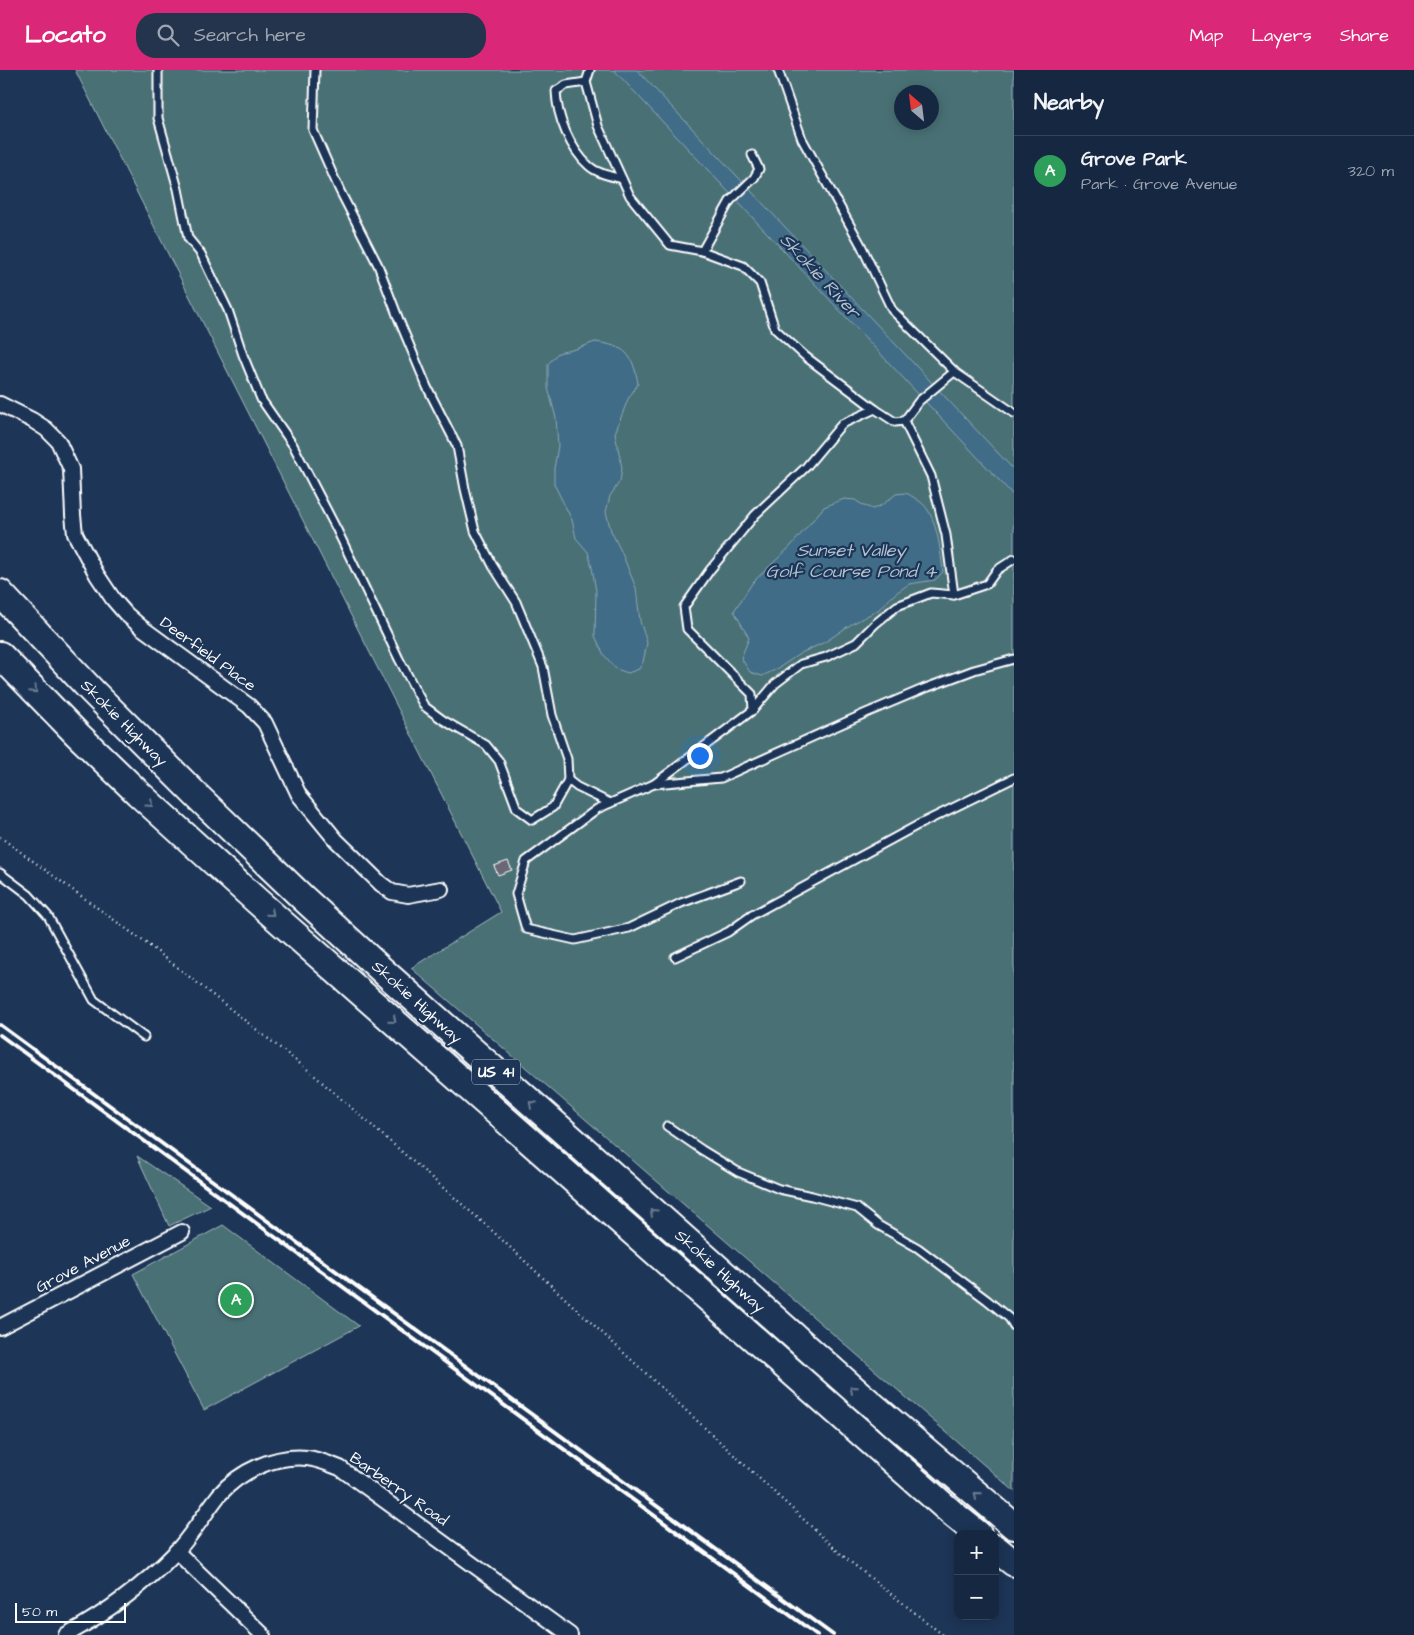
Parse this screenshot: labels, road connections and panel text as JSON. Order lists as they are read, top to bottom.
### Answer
{
  "streets": {
    "highway": ["Skokie Highway", "US 41"],
    "street": ["Deerfield Place", "Grove Avenue", "Barberry Road"]
  },
  "water": ["Skokie River", "Sunset Valley Golf Course Pond 4"],
  "scale_bar": "50 m",
  "north": "top left",
  "page": {
    "header": "Locato",
    "search": "Search here",
    "nav": ["Map", "Layers", "Share"],
    "heading": "Nearby",
    "list": [
      {
        "mark": "A",
        "name": "Grove Park",
        "note": "Park · Grove Avenue",
        "value": "320 m"
      }
    ],
    "pins": "A",
    "map_buttons": ["+", "−"],
    "scale": "50 m"
  }
}
